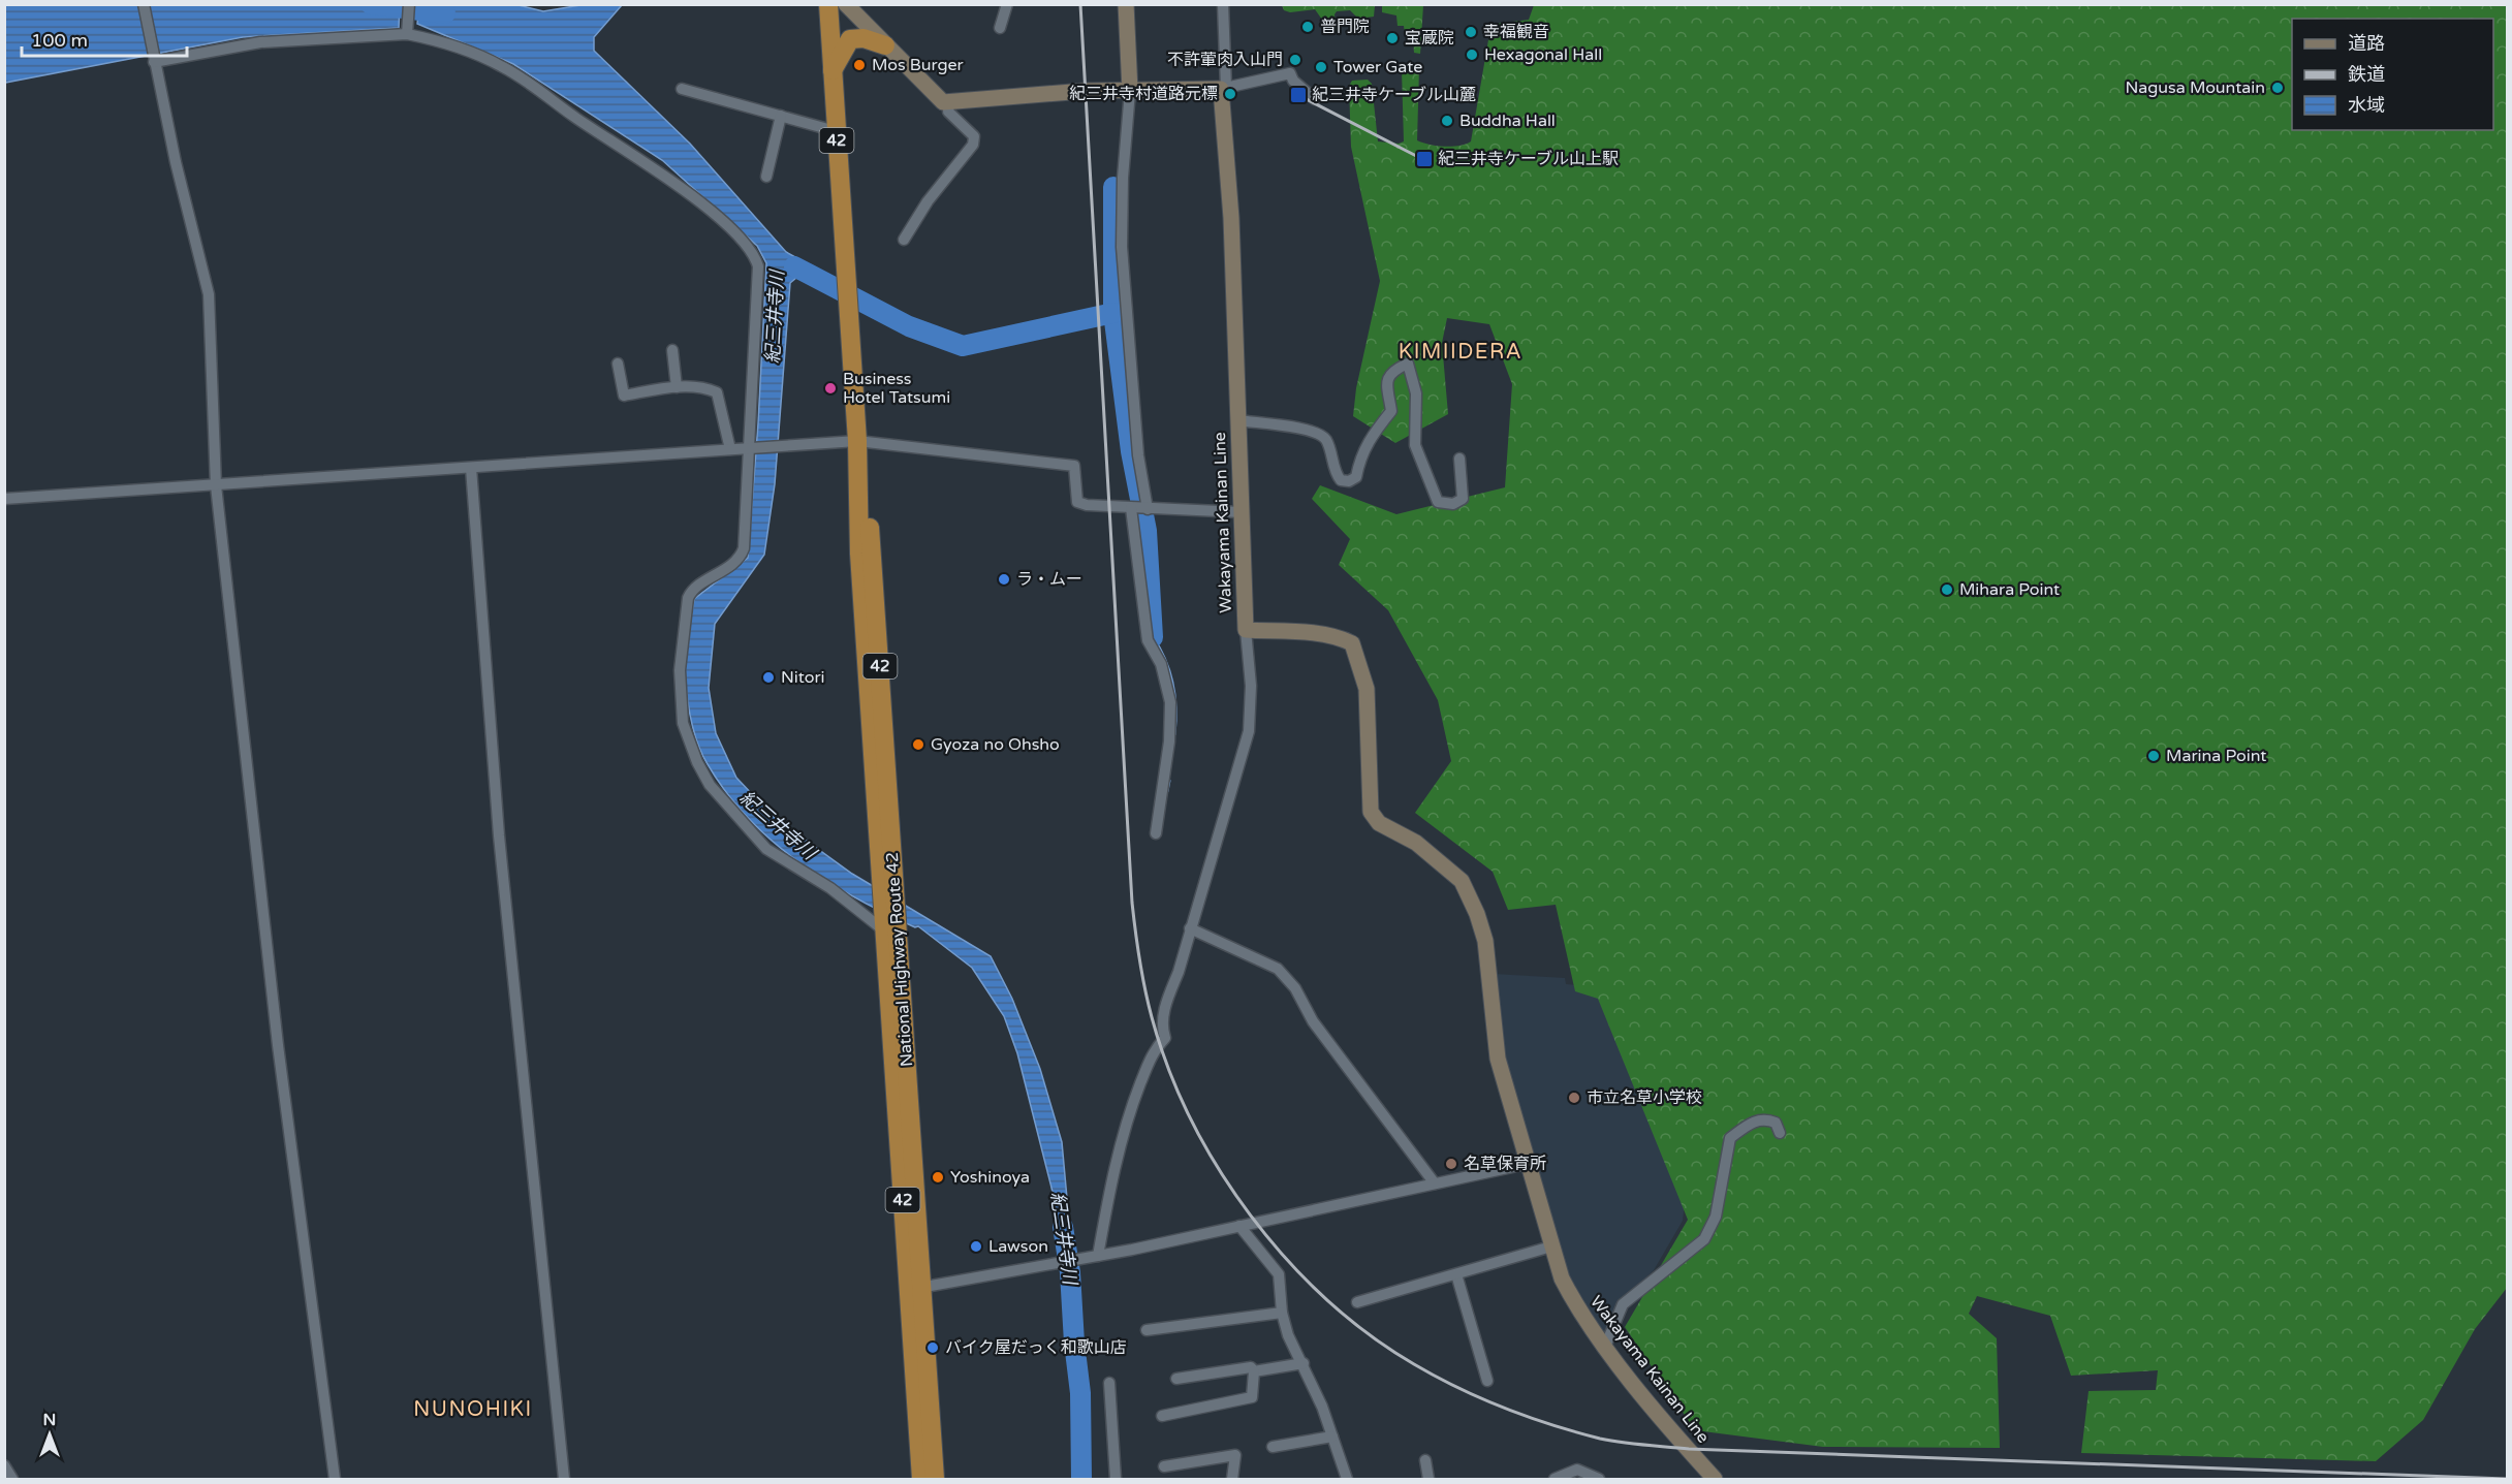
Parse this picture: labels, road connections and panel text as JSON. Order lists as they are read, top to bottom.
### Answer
{
  "streets": {
    "highway": ["42", "National Highway Route 42"],
    "main road": ["Wakayama Kainan Line"]
  },
  "districts": ["KIMIIDERA", "NUNOHIKI"],
  "water": ["紀三井寺川"],
  "places": {
    "other": [
      "普門院",
      "幸福観音",
      "宝蔵院",
      "Hexagonal Hall",
      "不許葷肉入山門",
      "Mos Burger",
      "Tower Gate",
      "Nagusa Mountain",
      "紀三井寺村道路元標",
      "Buddha Hall",
      "Business Hotel Tatsumi",
      "ラ・ムー",
      "Mihara Point",
      "Nitori",
      "Gyoza no Ohsho",
      "Marina Point",
      "市立名草小学校",
      "名草保育所",
      "Yoshinoya",
      "Lawson",
      "バイク屋だっく和歌山店"
    ],
    "transit": ["紀三井寺ケーブル山麓", "紀三井寺ケーブル山上駅"]
  },
  "legend": ["道路", "鉄道", "水域"],
  "scale_bar": "100 m",
  "north": "top"
}
